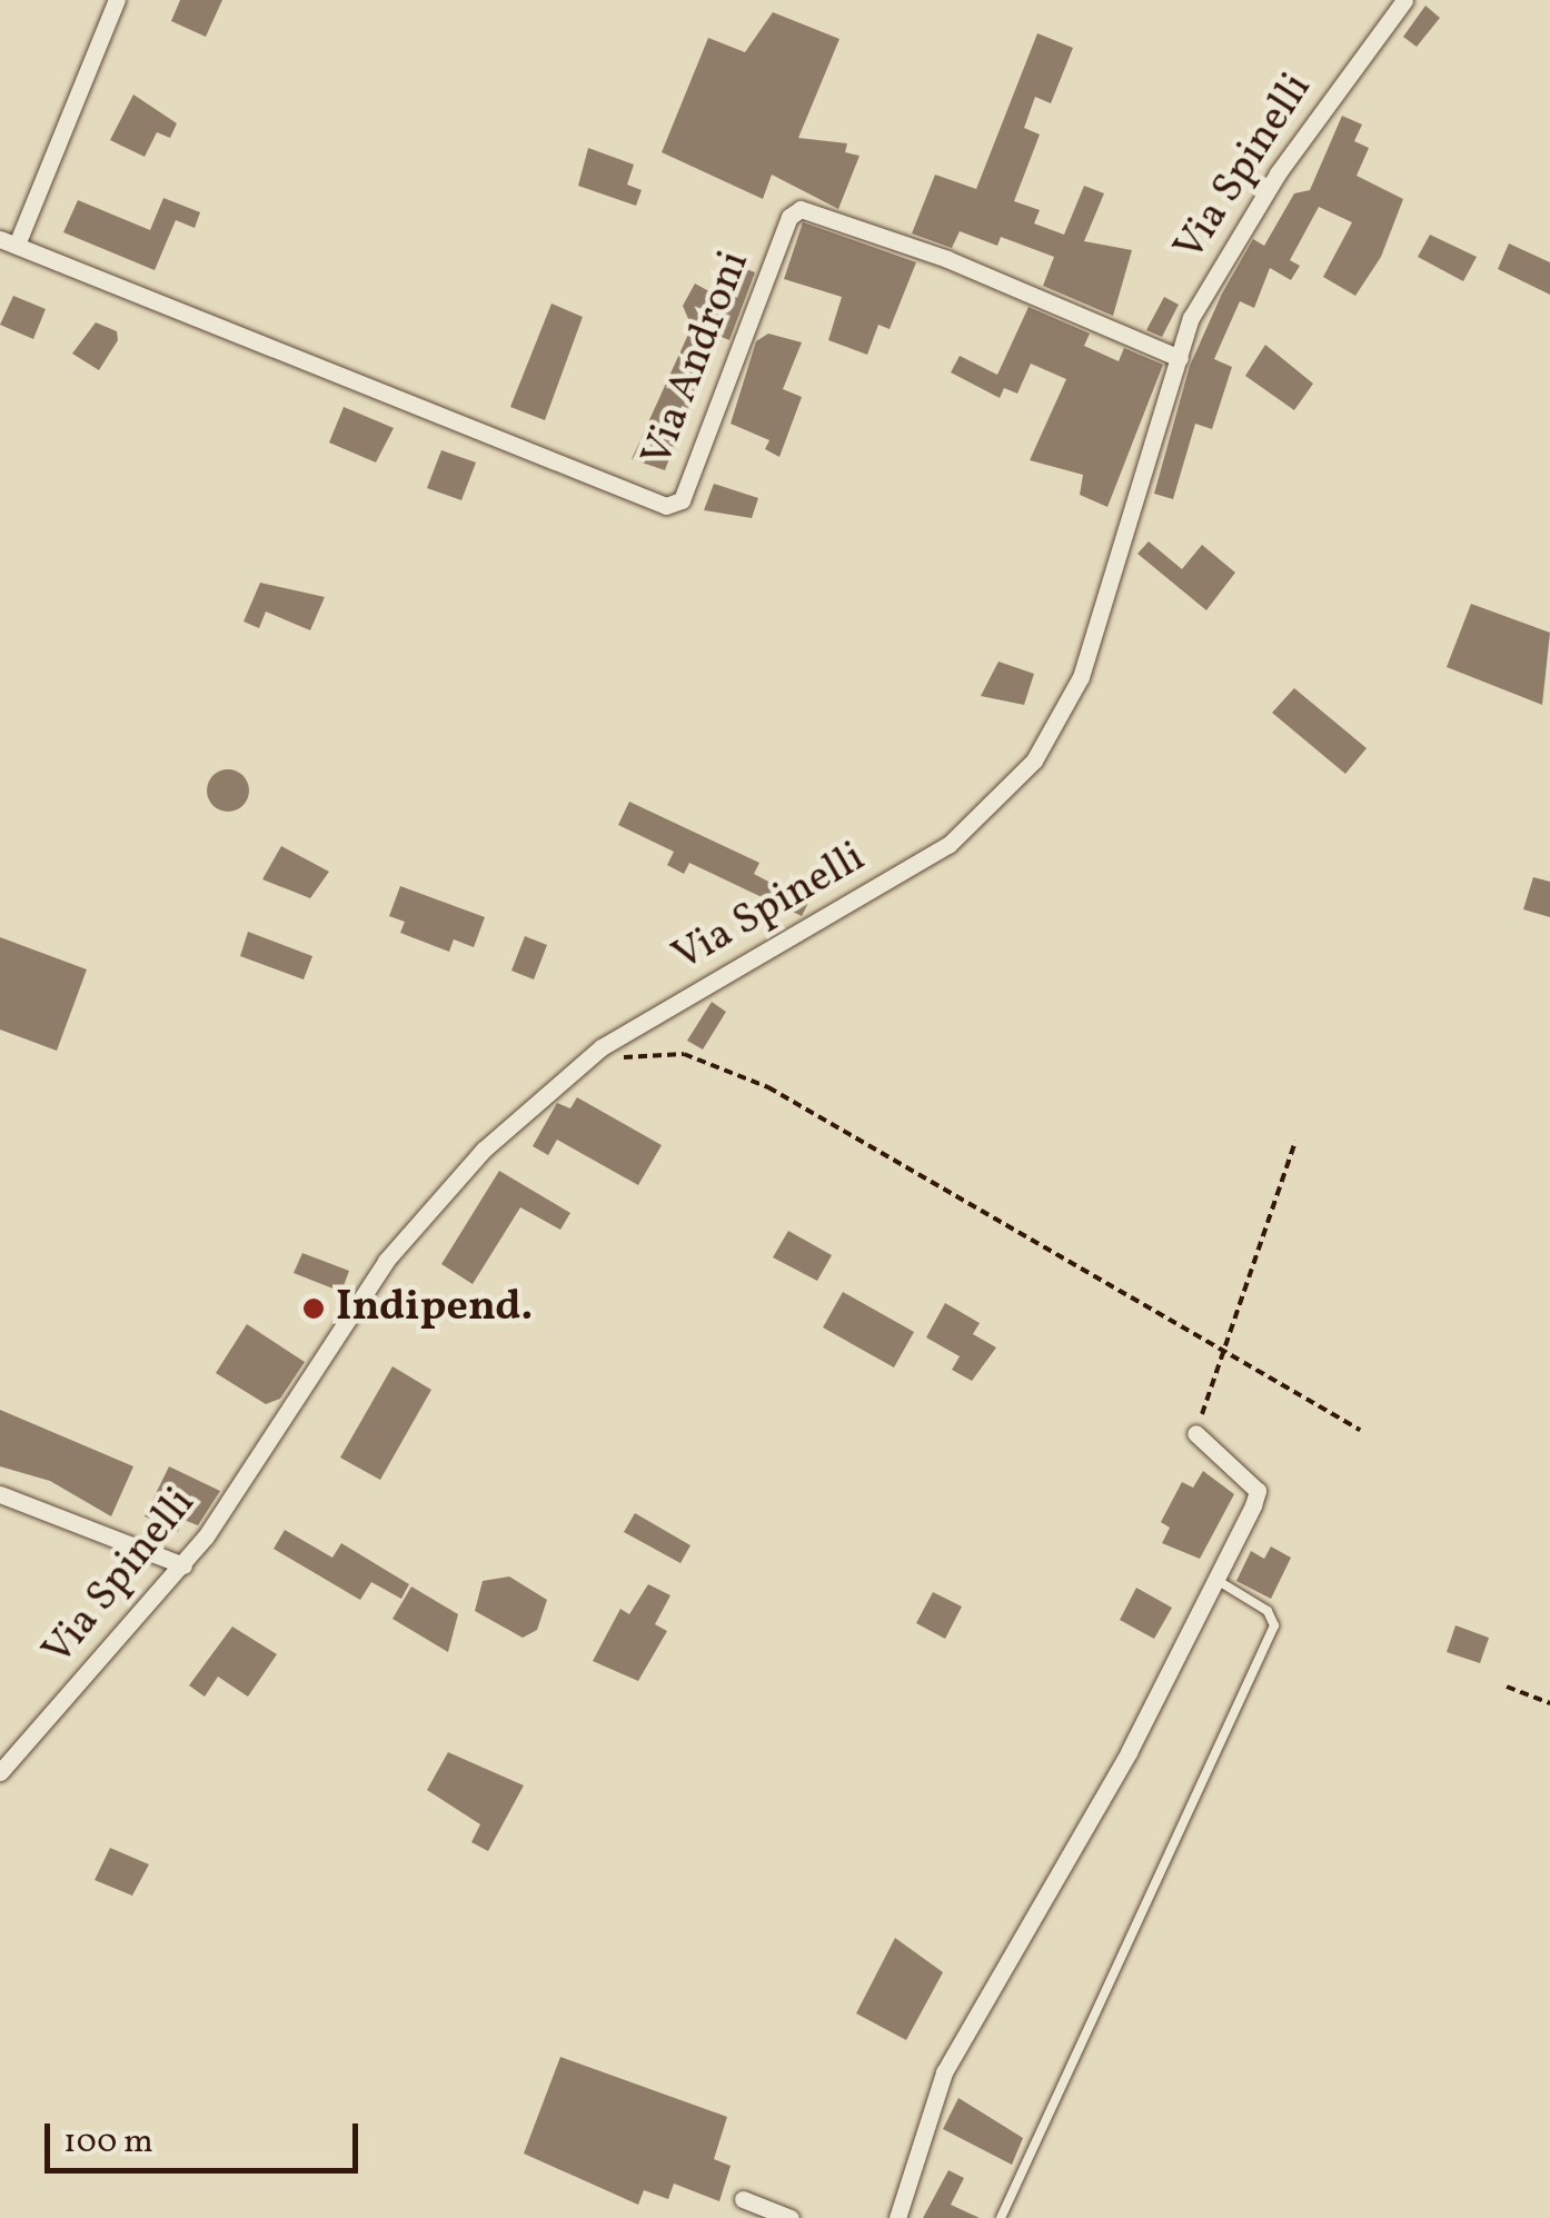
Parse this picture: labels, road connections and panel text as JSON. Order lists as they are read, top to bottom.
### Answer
{
  "streets": {
    "street": ["Via Spinelli", "Via Androni"]
  },
  "crossings": [
    ["Via Spinelli", "Via Androni"]
  ],
  "places": ["Indipend."],
  "scale_bar": "100 m"
}
